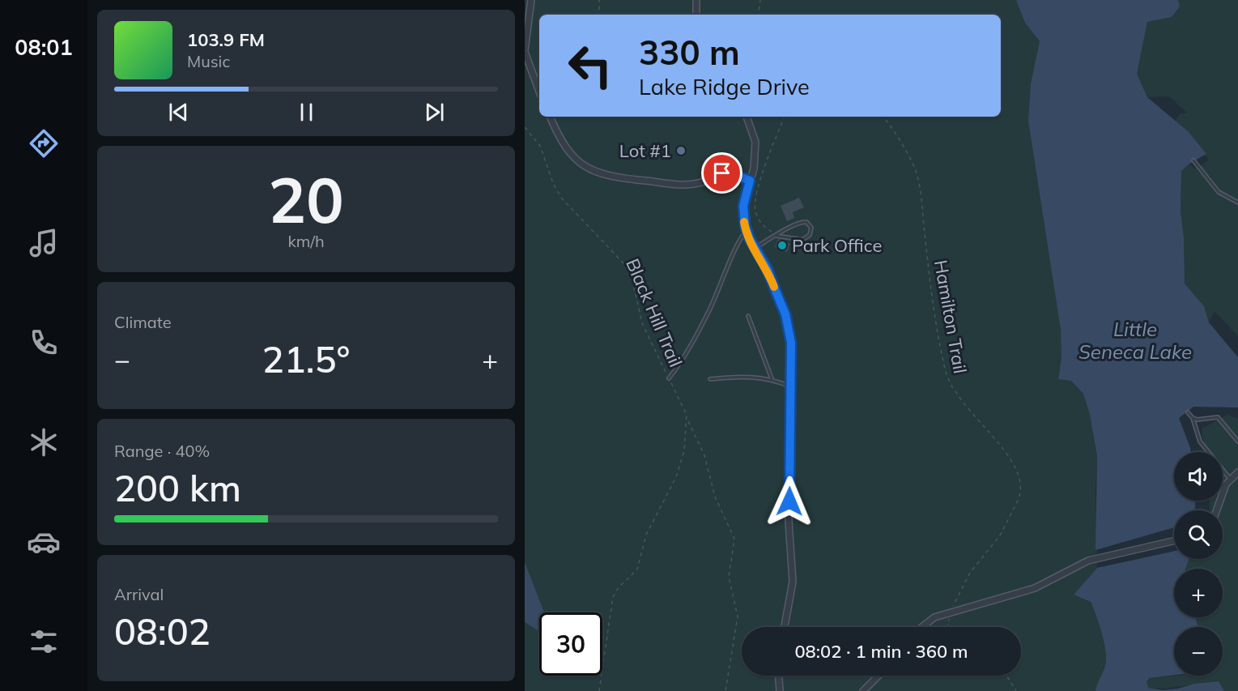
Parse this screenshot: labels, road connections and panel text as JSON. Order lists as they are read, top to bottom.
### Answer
{
  "streets": {
    "path": ["Black Hill Trail", "Hamilton Trail"]
  },
  "water": ["Little Seneca Lake"],
  "places": ["Lot #1", "Park Office"],
  "page": {
    "tabs": "08:01",
    "turn": ["330 m", "Lake Ridge Drive"],
    "song": ["103.9 FM", "Music"],
    "tile": [
      ["20", "km/h"],
      "Climate",
      ["Range · 40%", "200 km"],
      ["Arrival", "08:02"]
    ],
    "heat": ["−", "21.5°", "+"],
    "map_buttons": ["+", "−"],
    "limit": "30",
    "trip": "08:02 · 1 min · 360 m"
  }
}
